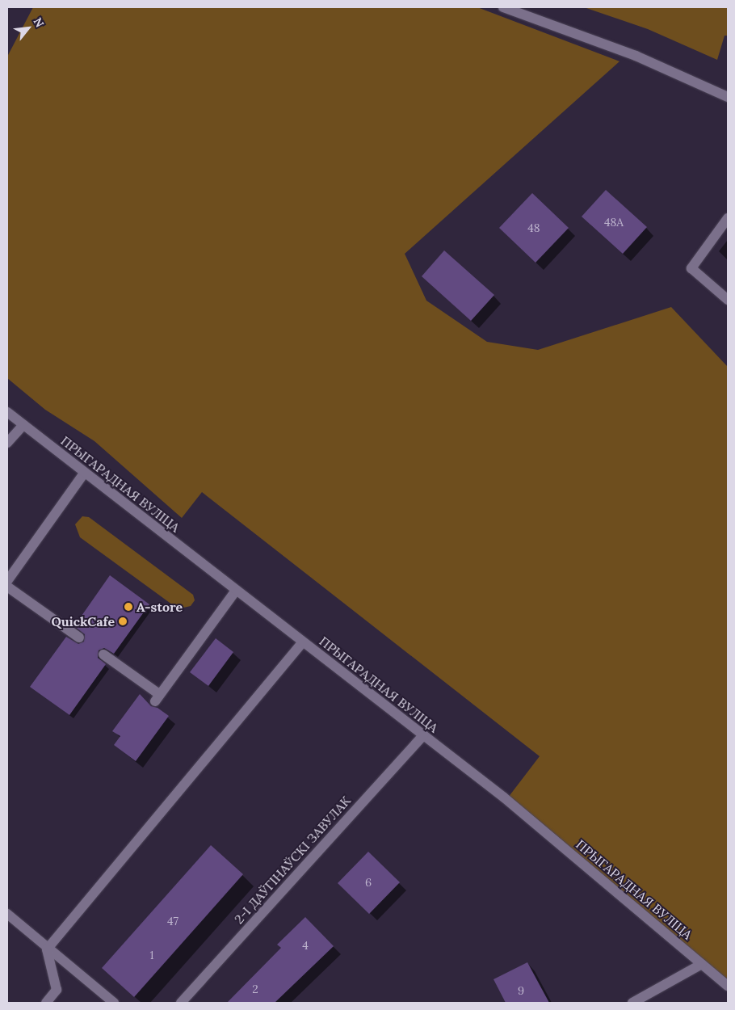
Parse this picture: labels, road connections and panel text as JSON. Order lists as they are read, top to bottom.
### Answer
{
  "streets": {
    "street": ["ПРЫГАРАДНАЯ ВУЛІЦА", "2-І ДАЎГІНАЎСКІ ЗАВУЛАК"]
  },
  "crossings": [
    ["ПРЫГАРАДНАЯ ВУЛІЦА", "2-І ДАЎГІНАЎСКІ ЗАВУЛАК"]
  ],
  "places": ["А-store", "QuickCafe"],
  "house_numbers": [
    "48А",
    "48",
    "6",
    "47",
    "4",
    "1",
    "2",
    "9"
  ],
  "north": "top right"
}
